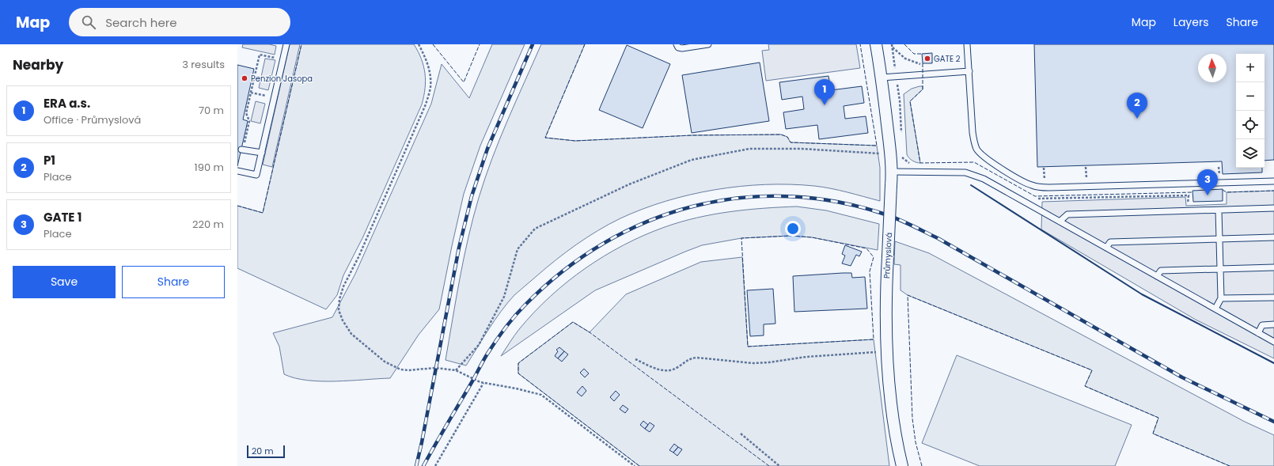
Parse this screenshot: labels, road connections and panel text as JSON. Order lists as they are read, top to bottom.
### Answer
{
  "streets": {
    "street": ["Průmyslová"]
  },
  "places": ["GATE 2", "Penzion Jasopa"],
  "scale_bar": "20 m",
  "north": "top",
  "page": {
    "header": "Map",
    "search": "Search here",
    "nav": ["Map", "Layers", "Share"],
    "heading": ["Nearby", "3 results"],
    "map_buttons": ["+", "−"],
    "pins": ["1", "2", "3"],
    "list": [
      {
        "mark": "1",
        "name": "ERA a.s.",
        "note": "Office · Průmyslová",
        "value": "70 m"
      },
      {
        "mark": "2",
        "name": "P1",
        "note": "Place",
        "value": "190 m"
      },
      {
        "mark": "3",
        "name": "GATE 1",
        "note": "Place",
        "value": "220 m"
      }
    ],
    "buttons": ["Save", "Share"],
    "scale": "20 m"
  }
}
